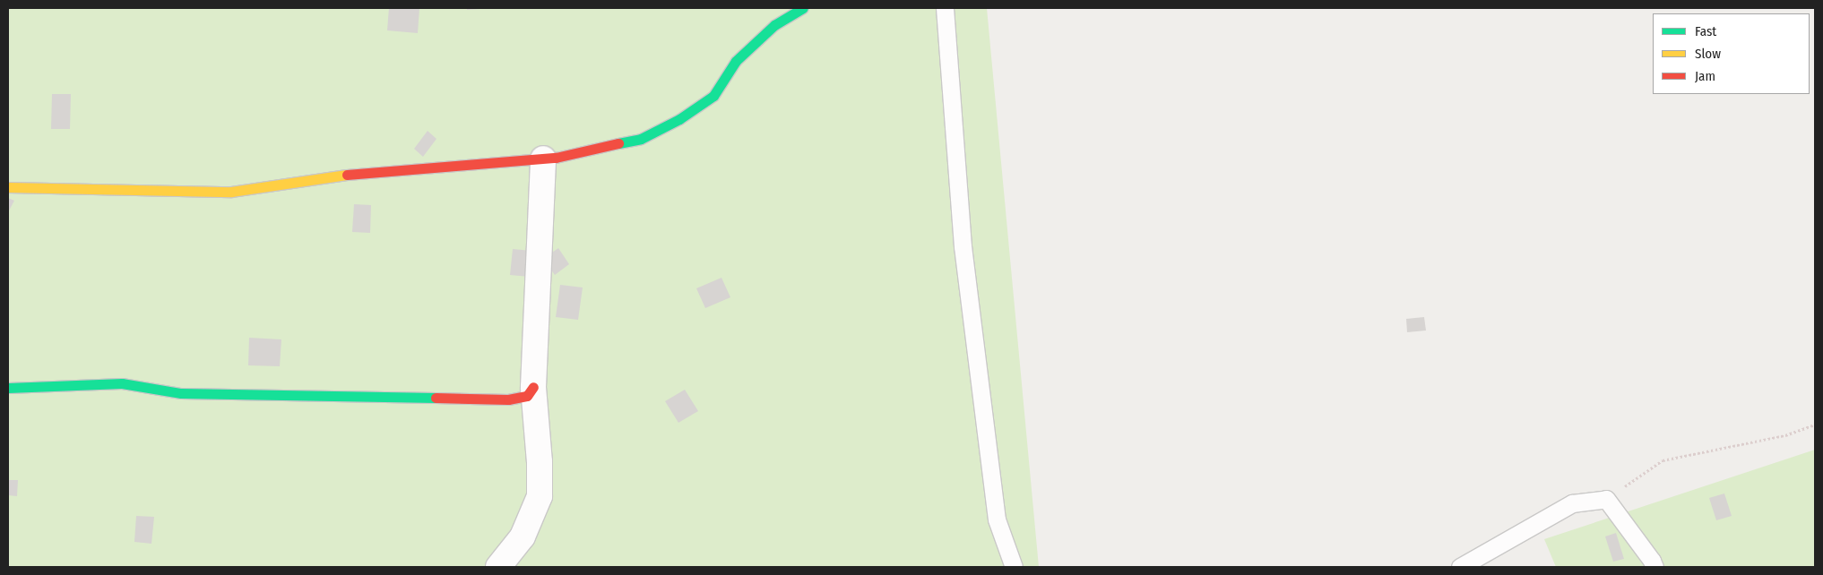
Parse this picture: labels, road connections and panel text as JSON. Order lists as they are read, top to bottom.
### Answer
{
  "legend": ["Fast", "Slow", "Jam"]
}
